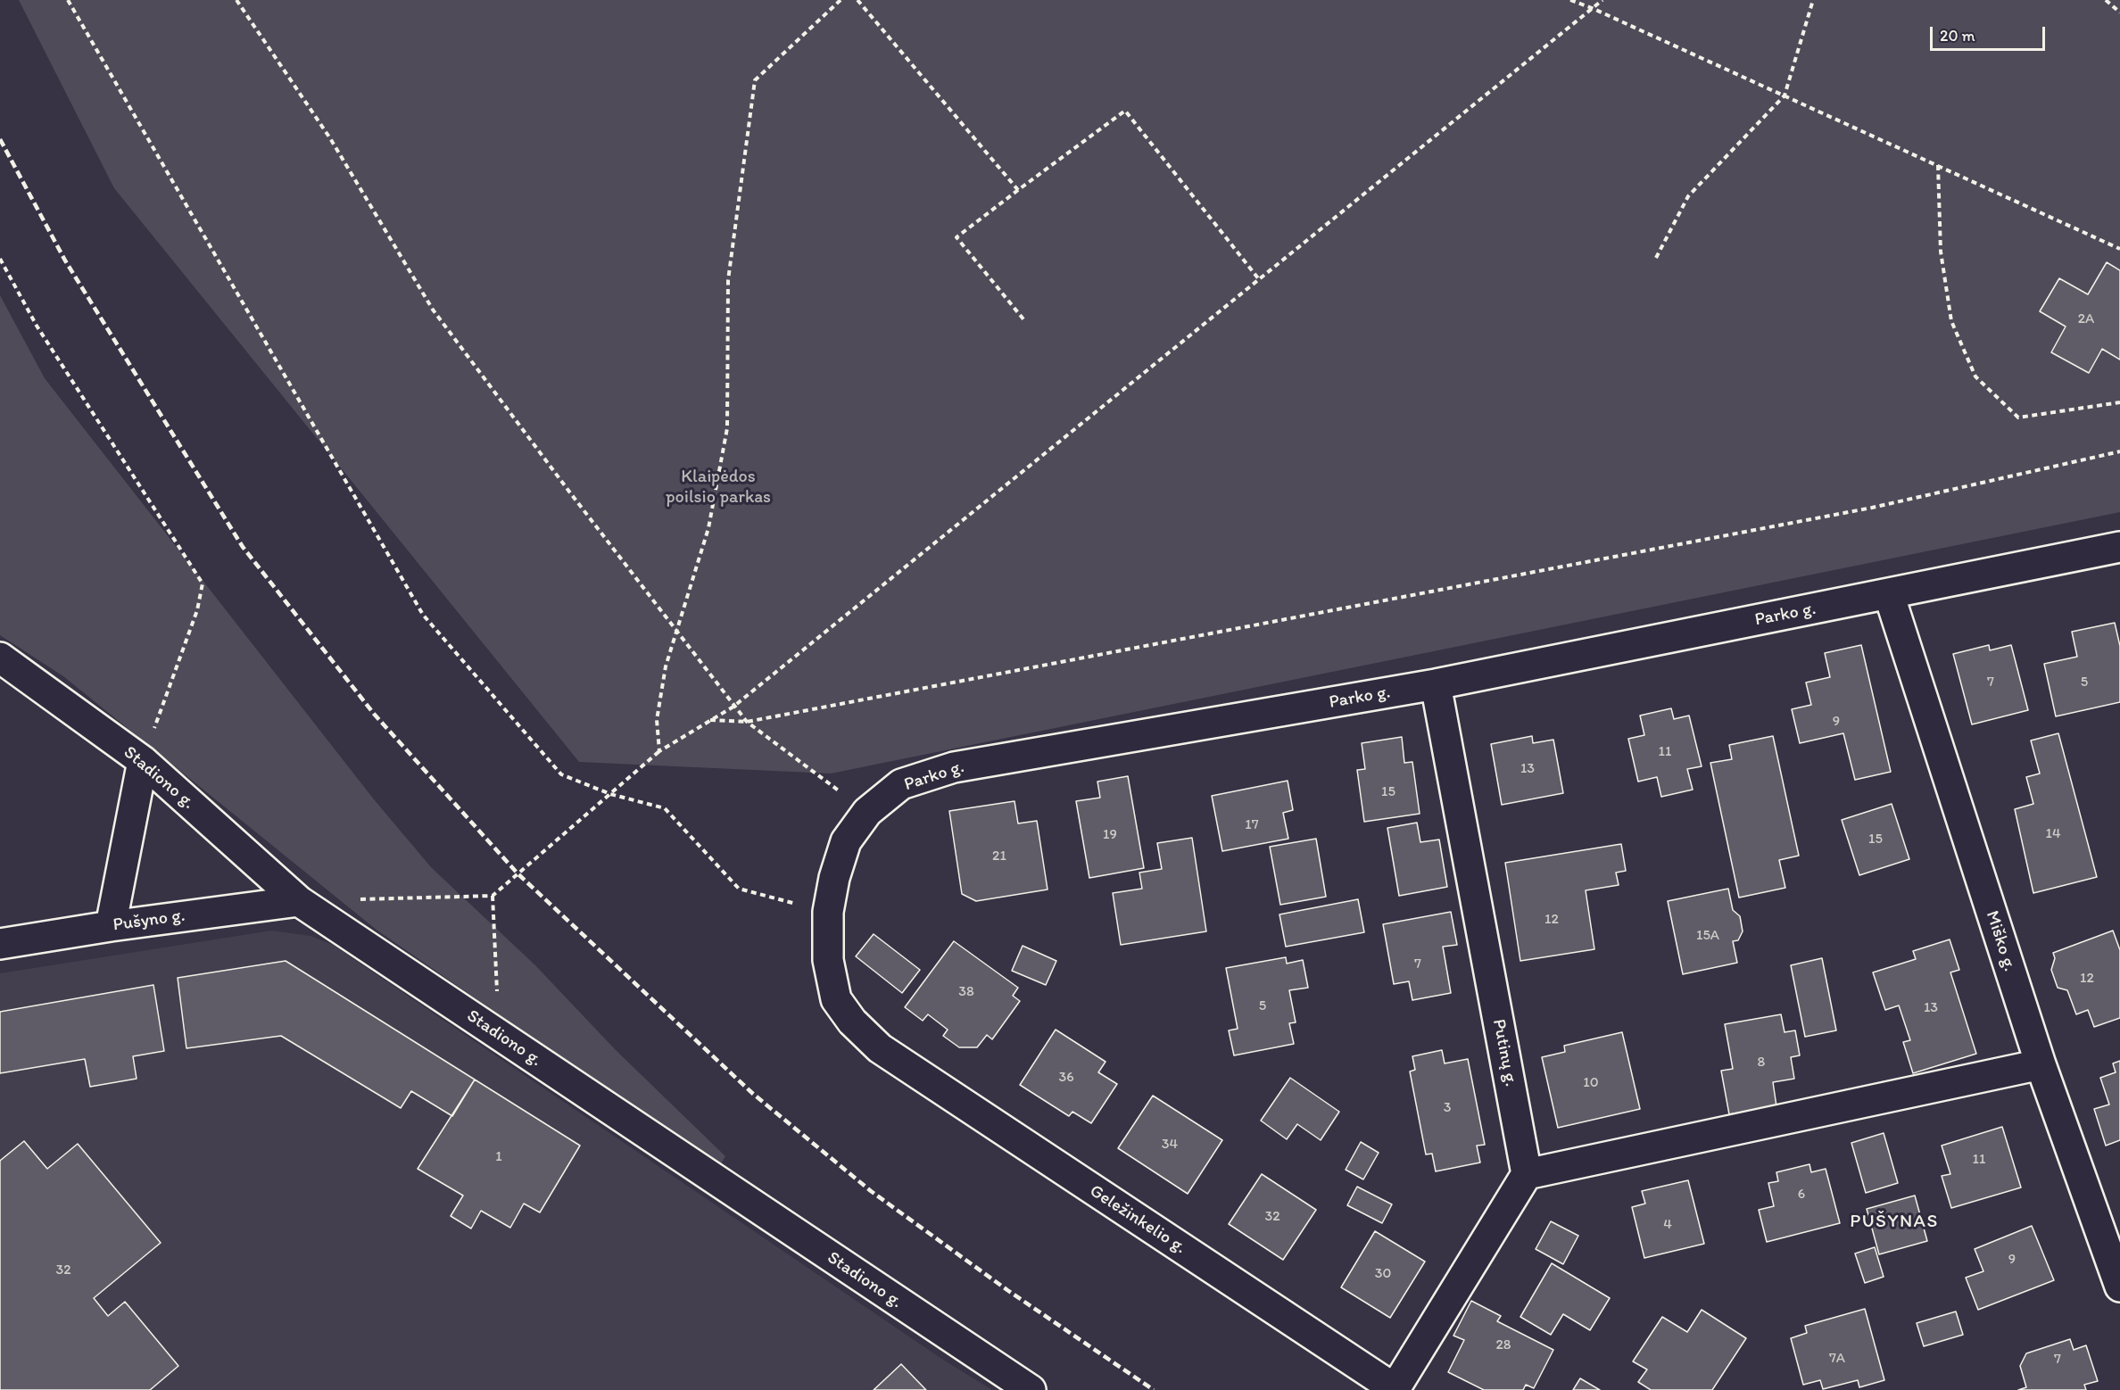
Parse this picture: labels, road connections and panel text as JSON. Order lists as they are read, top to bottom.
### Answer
{
  "streets": {
    "street": [
      "Parko g.",
      "Stadiono g.",
      "Pušyno g.",
      "Miško g.",
      "Putinų g.",
      "Geležinkelio g."
    ]
  },
  "crossings": [
    ["Parko g.", "Miško g."],
    ["Parko g.", "Putinų g."],
    ["Parko g.", "Geležinkelio g."],
    ["Stadiono g.", "Pušyno g."]
  ],
  "districts": ["PUŠYNAS"],
  "parks": ["Klaipėdos poilsio parkas"],
  "house_numbers": [
    "2A",
    "7",
    "5",
    "9",
    "11",
    "13",
    "15",
    "17",
    "14",
    "19",
    "15",
    "21",
    "12",
    "15A",
    "7",
    "12",
    "38",
    "5",
    "13",
    "8",
    "36",
    "10",
    "3",
    "34",
    "1",
    "11",
    "6",
    "32",
    "4",
    "9",
    "32",
    "30",
    "28",
    "7A",
    "7"
  ],
  "scale_bar": "20 m"
}
